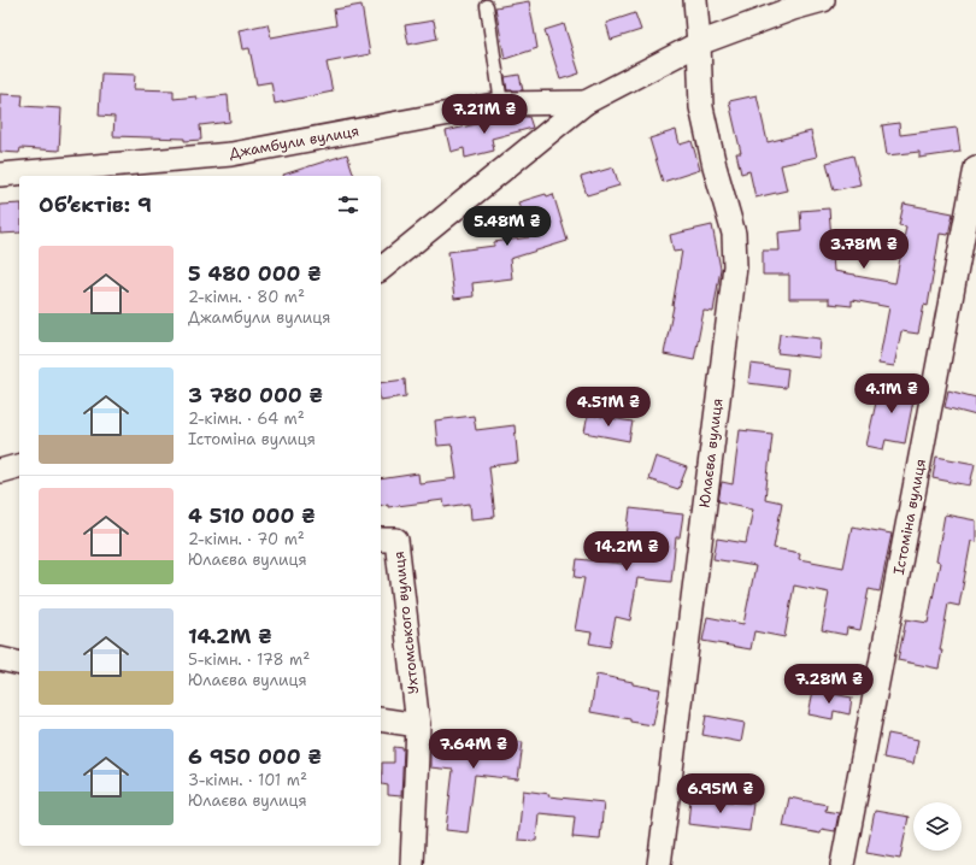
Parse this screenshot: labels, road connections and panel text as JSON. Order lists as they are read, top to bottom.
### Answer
{
  "streets": {
    "street": [
      "Джамбули вулиця",
      "Юлаєва вулиця",
      "Істоміна вулиця",
      "Ухтомського вулиця"
    ]
  },
  "crossings": [
    ["Джамбули вулиця", "Юлаєва вулиця"]
  ],
  "page": {
    "price": [
      "7.21M ₴",
      "5.48M ₴",
      "3.78M ₴",
      "4.1M ₴",
      "4.51M ₴",
      "14.2M ₴",
      "7.28M ₴",
      "7.64M ₴",
      "6.95M ₴"
    ],
    "heading": "Об’єктів: 9",
    "list": [
      {
        "name": "5 480 000 ₴",
        "note": "2-кімн. · 80 m² · Джамбули вулиця"
      },
      {
        "name": "3 780 000 ₴",
        "note": "2-кімн. · 64 m² · Істоміна вулиця"
      },
      {
        "name": "4 510 000 ₴",
        "note": "2-кімн. · 70 m² · Юлаєва вулиця"
      },
      {
        "name": "14.2M ₴",
        "note": "5-кімн. · 178 m² · Юлаєва вулиця"
      },
      {
        "name": "6 950 000 ₴",
        "note": "3-кімн. · 101 m² · Юлаєва вулиця"
      }
    ]
  }
}
